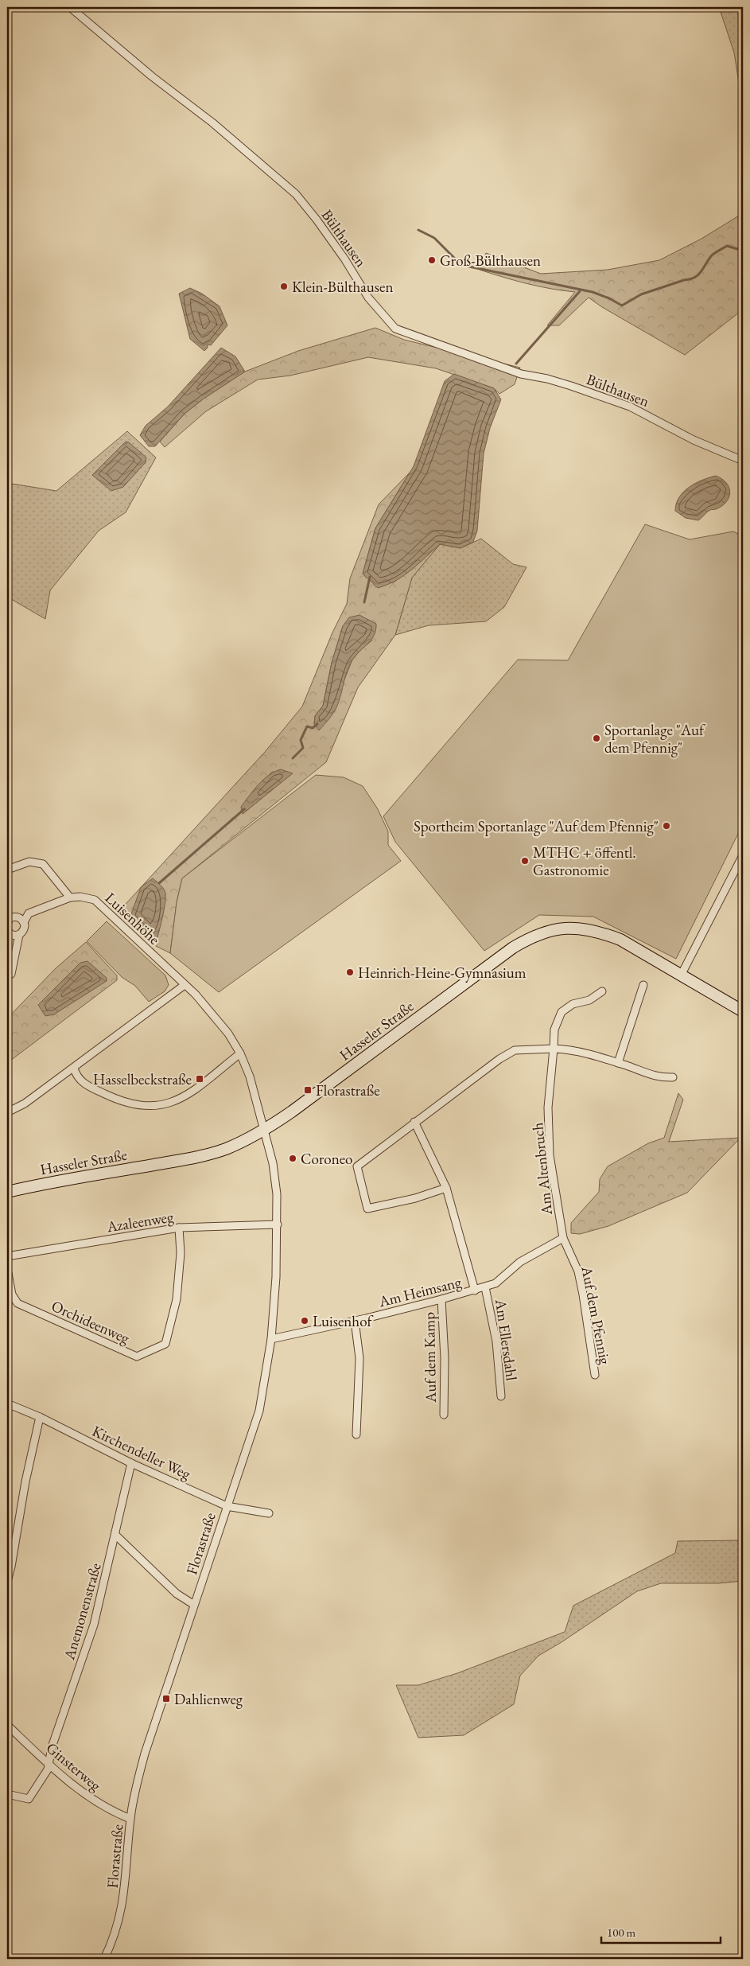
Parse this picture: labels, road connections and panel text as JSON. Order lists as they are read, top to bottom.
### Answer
{
  "streets": {
    "main road": ["Hasseler Straße"],
    "street": [
      "Bülthausen",
      "Luisenhöhe",
      "Am Altenbruch",
      "Azaleenweg",
      "Am Heimsang",
      "Auf dem Pfennig",
      "Orchideenweg",
      "Am Ellersdahl",
      "Auf dem Kamp",
      "Kirchendeller Weg",
      "Florastraße",
      "Anemonenstraße",
      "Ginsterweg"
    ]
  },
  "crossings": [
    ["Hasseler Straße", "Florastraße"],
    ["Am Altenbruch", "Am Heimsang"],
    ["Am Altenbruch", "Auf dem Pfennig"],
    ["Azaleenweg", "Orchideenweg"],
    ["Azaleenweg", "Florastraße"],
    ["Am Heimsang", "Auf dem Pfennig"],
    ["Am Heimsang", "Am Ellersdahl"],
    ["Am Heimsang", "Auf dem Kamp"],
    ["Am Heimsang", "Florastraße"],
    ["Kirchendeller Weg", "Florastraße"],
    ["Kirchendeller Weg", "Anemonenstraße"],
    ["Florastraße", "Ginsterweg"],
    ["Anemonenstraße", "Ginsterweg"]
  ],
  "places": {
    "other": [
      "Groß-Bülthausen",
      "Klein-Bülthausen",
      "Sportanlage \"Auf dem Pfennig\"",
      "Sportheim Sportanlage \"Auf dem Pfennig\"",
      "MTHC + öffentl. Gastronomie",
      "Heinrich-Heine-Gymnasium",
      "Coroneo",
      "Luisenhof"
    ],
    "transit": ["Hasselbeckstraße", "Florastraße", "Dahlienweg"]
  },
  "scale_bar": "100 m"
}
